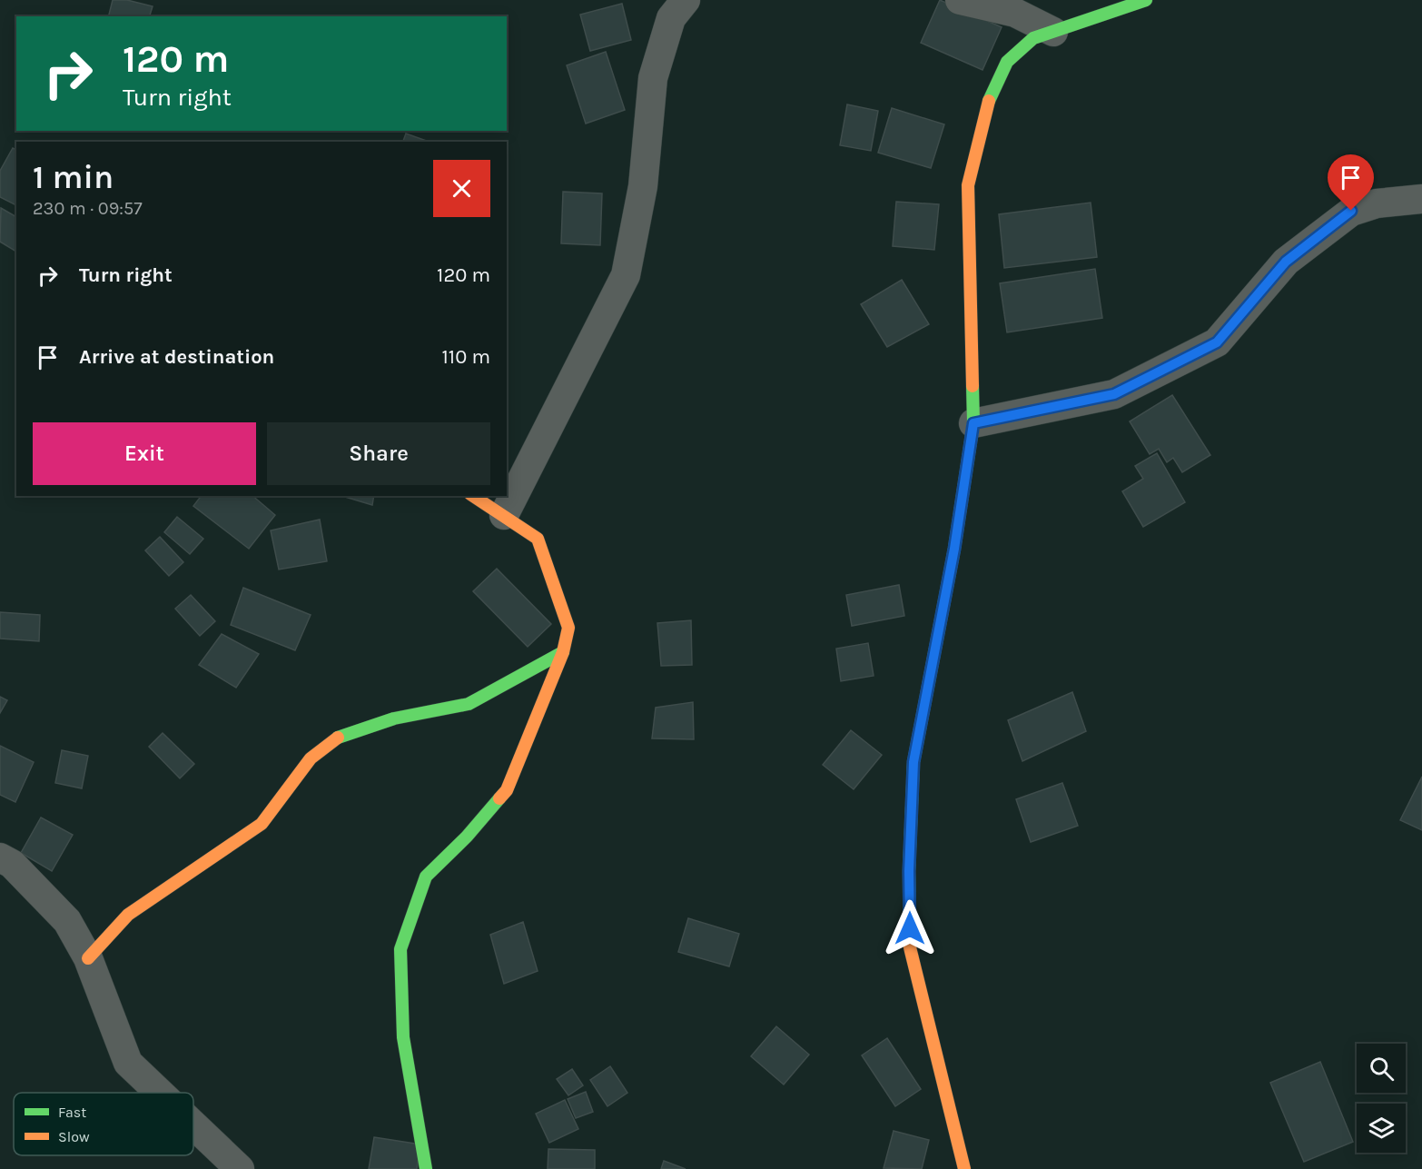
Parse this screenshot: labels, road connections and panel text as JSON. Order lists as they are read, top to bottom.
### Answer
{
  "legend": ["Fast", "Slow"],
  "page": {
    "turn": ["120 m", "Turn right"],
    "heading": ["1 min", "230 m · 09:57"],
    "list": [
      {
        "name": "Turn right",
        "value": "120 m"
      },
      {
        "name": "Arrive at destination",
        "value": "110 m"
      }
    ],
    "buttons": ["Exit", "Share"]
  }
}
